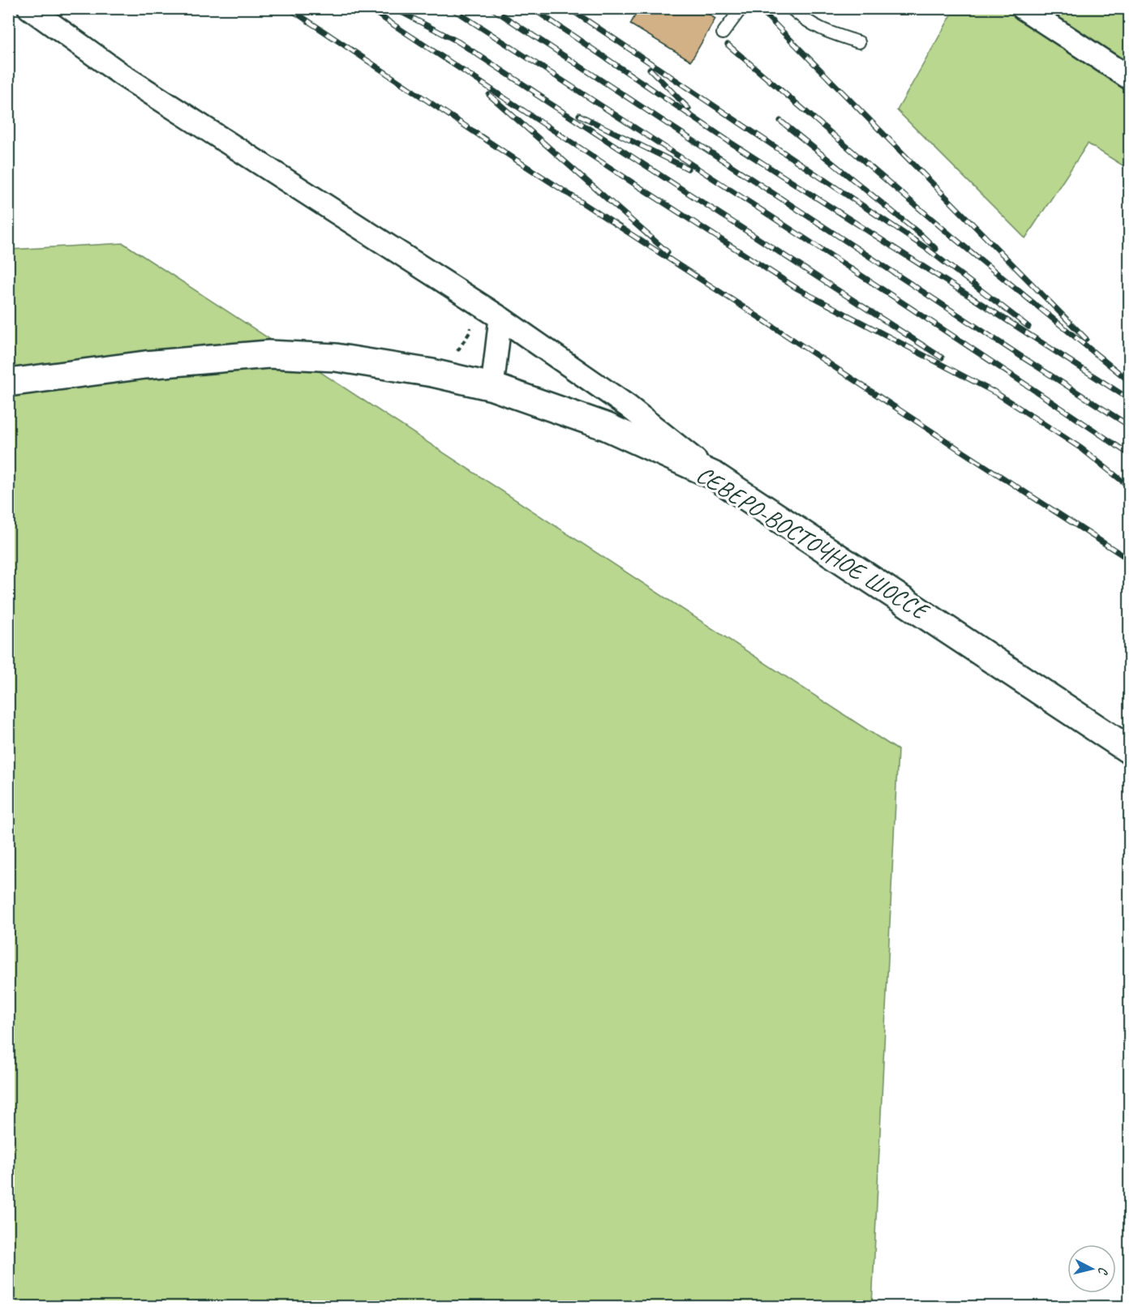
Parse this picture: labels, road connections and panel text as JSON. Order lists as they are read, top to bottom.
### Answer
{
  "streets": {
    "street": ["СЕВЕРО-ВОСТОЧНОЕ ШОССЕ"]
  },
  "north": "right"
}
